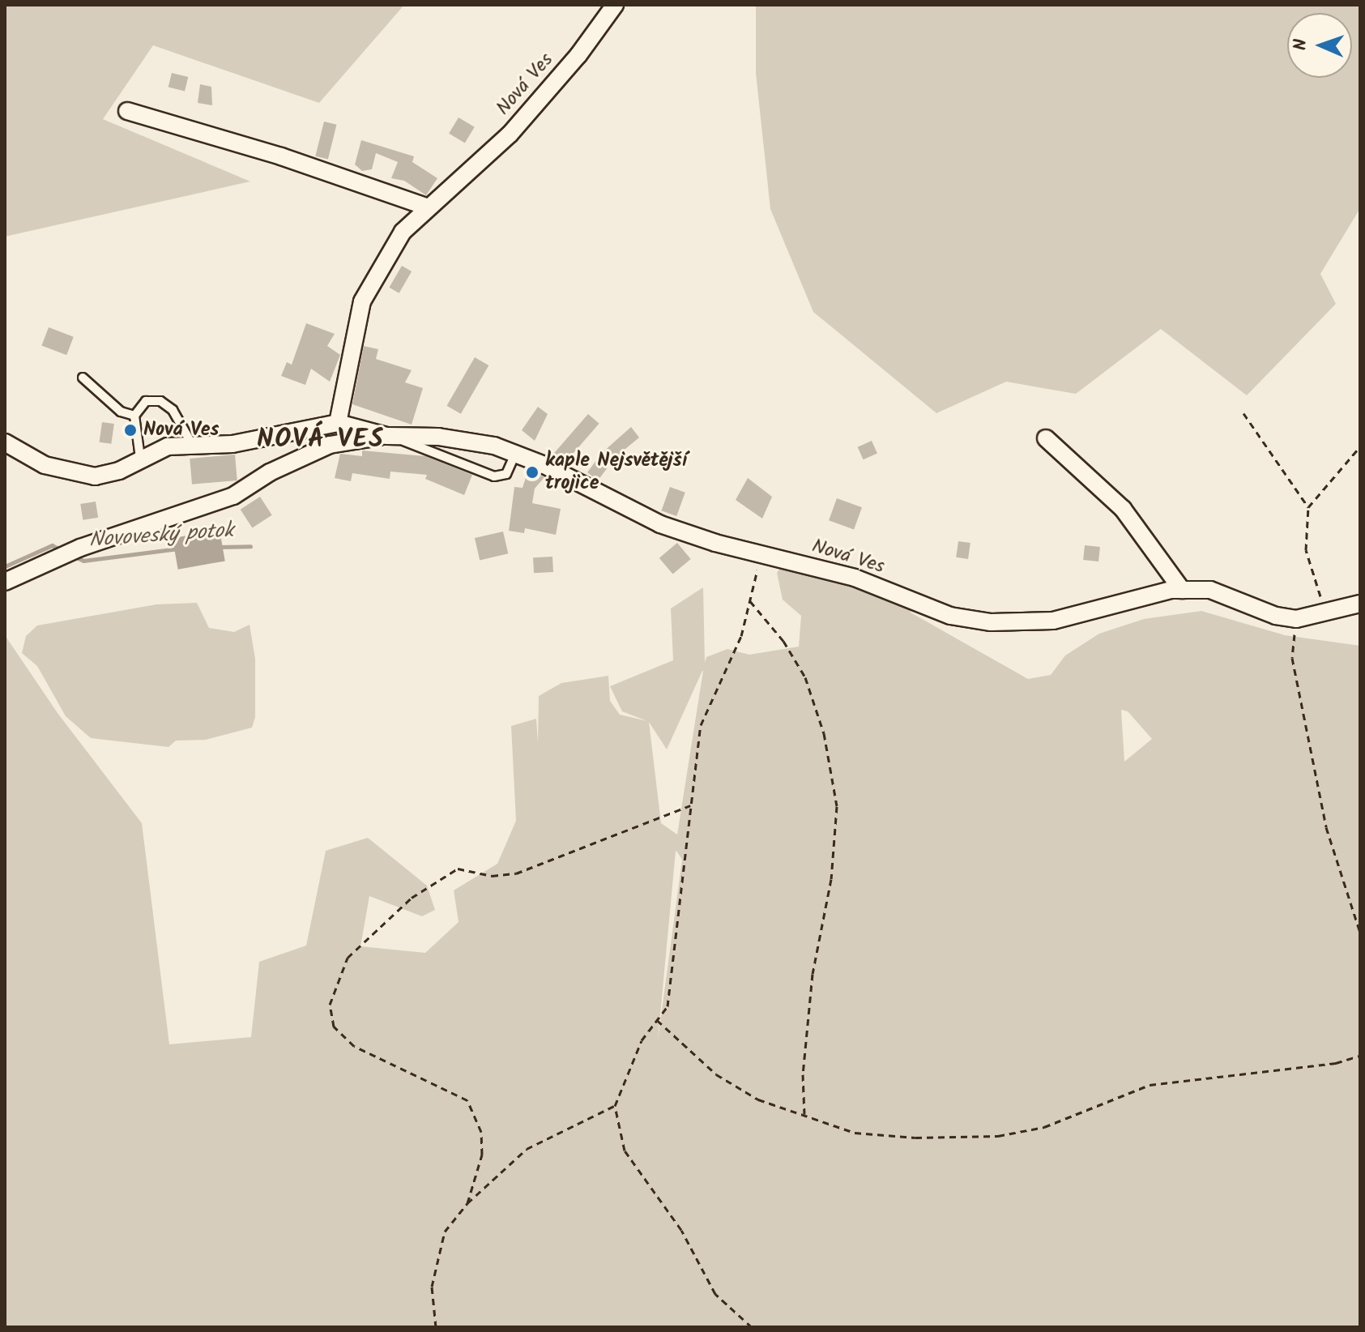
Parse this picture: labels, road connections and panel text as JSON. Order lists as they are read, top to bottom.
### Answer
{
  "streets": {
    "street": ["Nová Ves"]
  },
  "districts": ["NOVÁ VES"],
  "water": ["Novoveský potok"],
  "places": ["Nová Ves", "kaple Nejsvětější trojice"],
  "north": "left"
}
